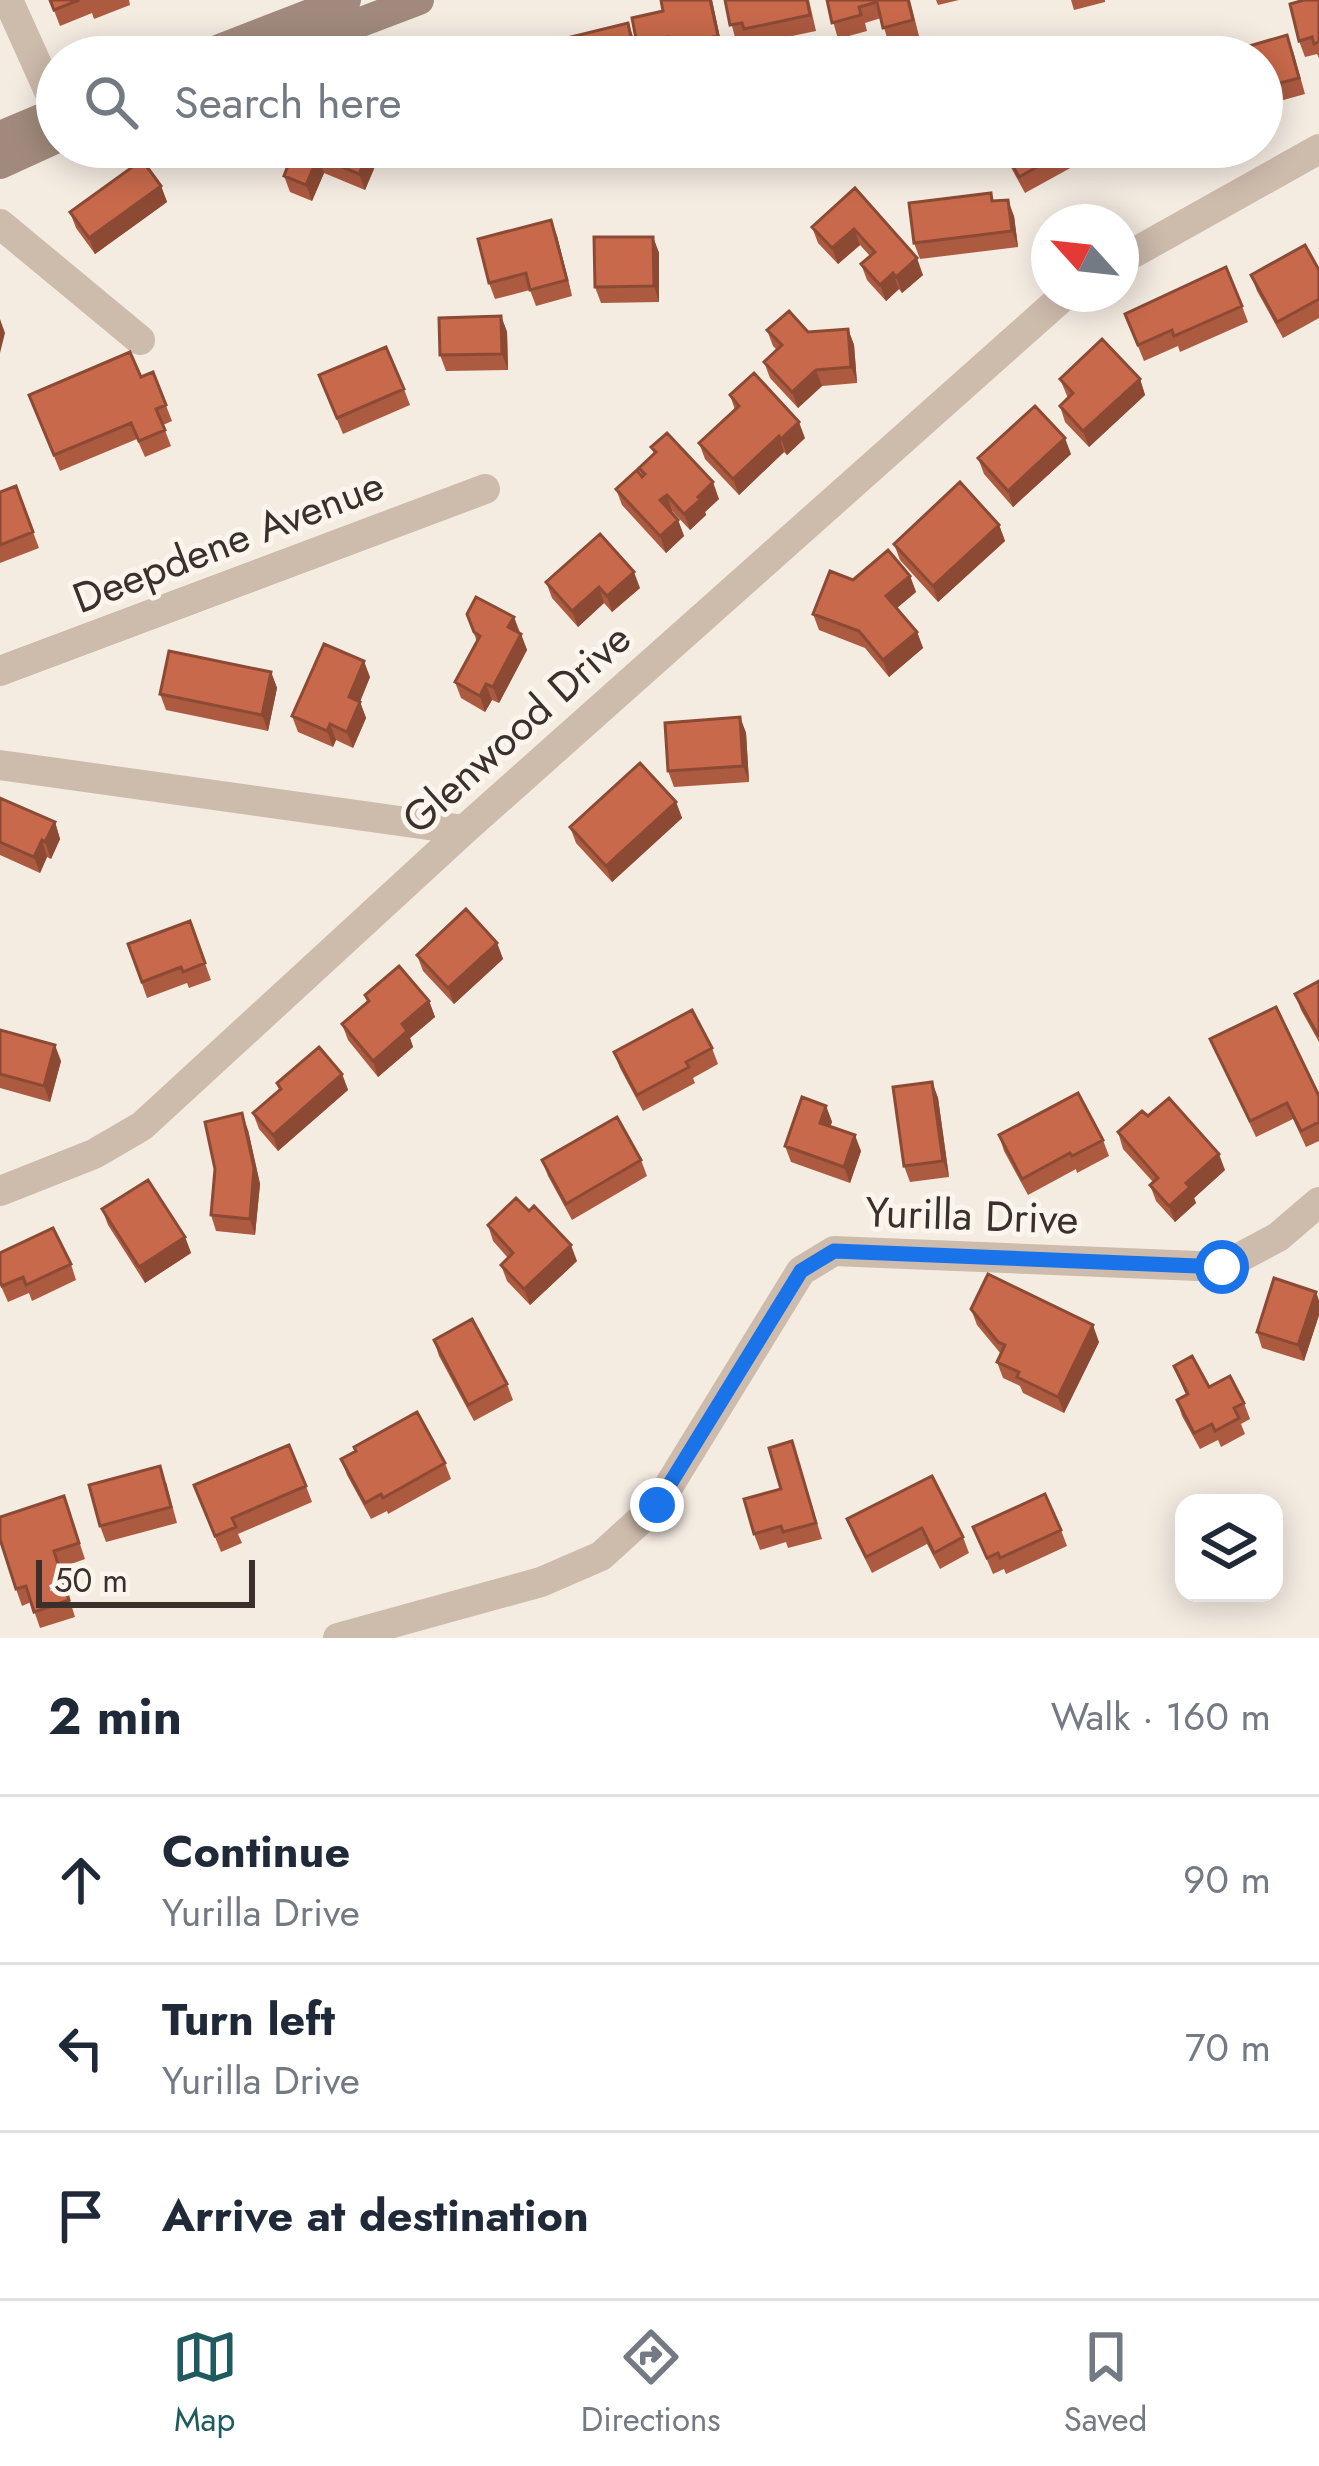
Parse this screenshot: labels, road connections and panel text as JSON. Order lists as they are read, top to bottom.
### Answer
{
  "streets": {
    "street": ["Deepdene Avenue", "Glenwood Drive", "Yurilla Drive"]
  },
  "scale_bar": "50 m",
  "north": "top left",
  "page": {
    "search": "Search here",
    "scale": "50 m",
    "heading": ["2 min", "Walk · 160 m"],
    "list": [
      ["Continue", "Yurilla Drive", "90 m"],
      ["Turn left", "Yurilla Drive", "70 m"],
      "Arrive at destination"
    ],
    "nav": ["Map", "Directions", "Saved"]
  }
}
